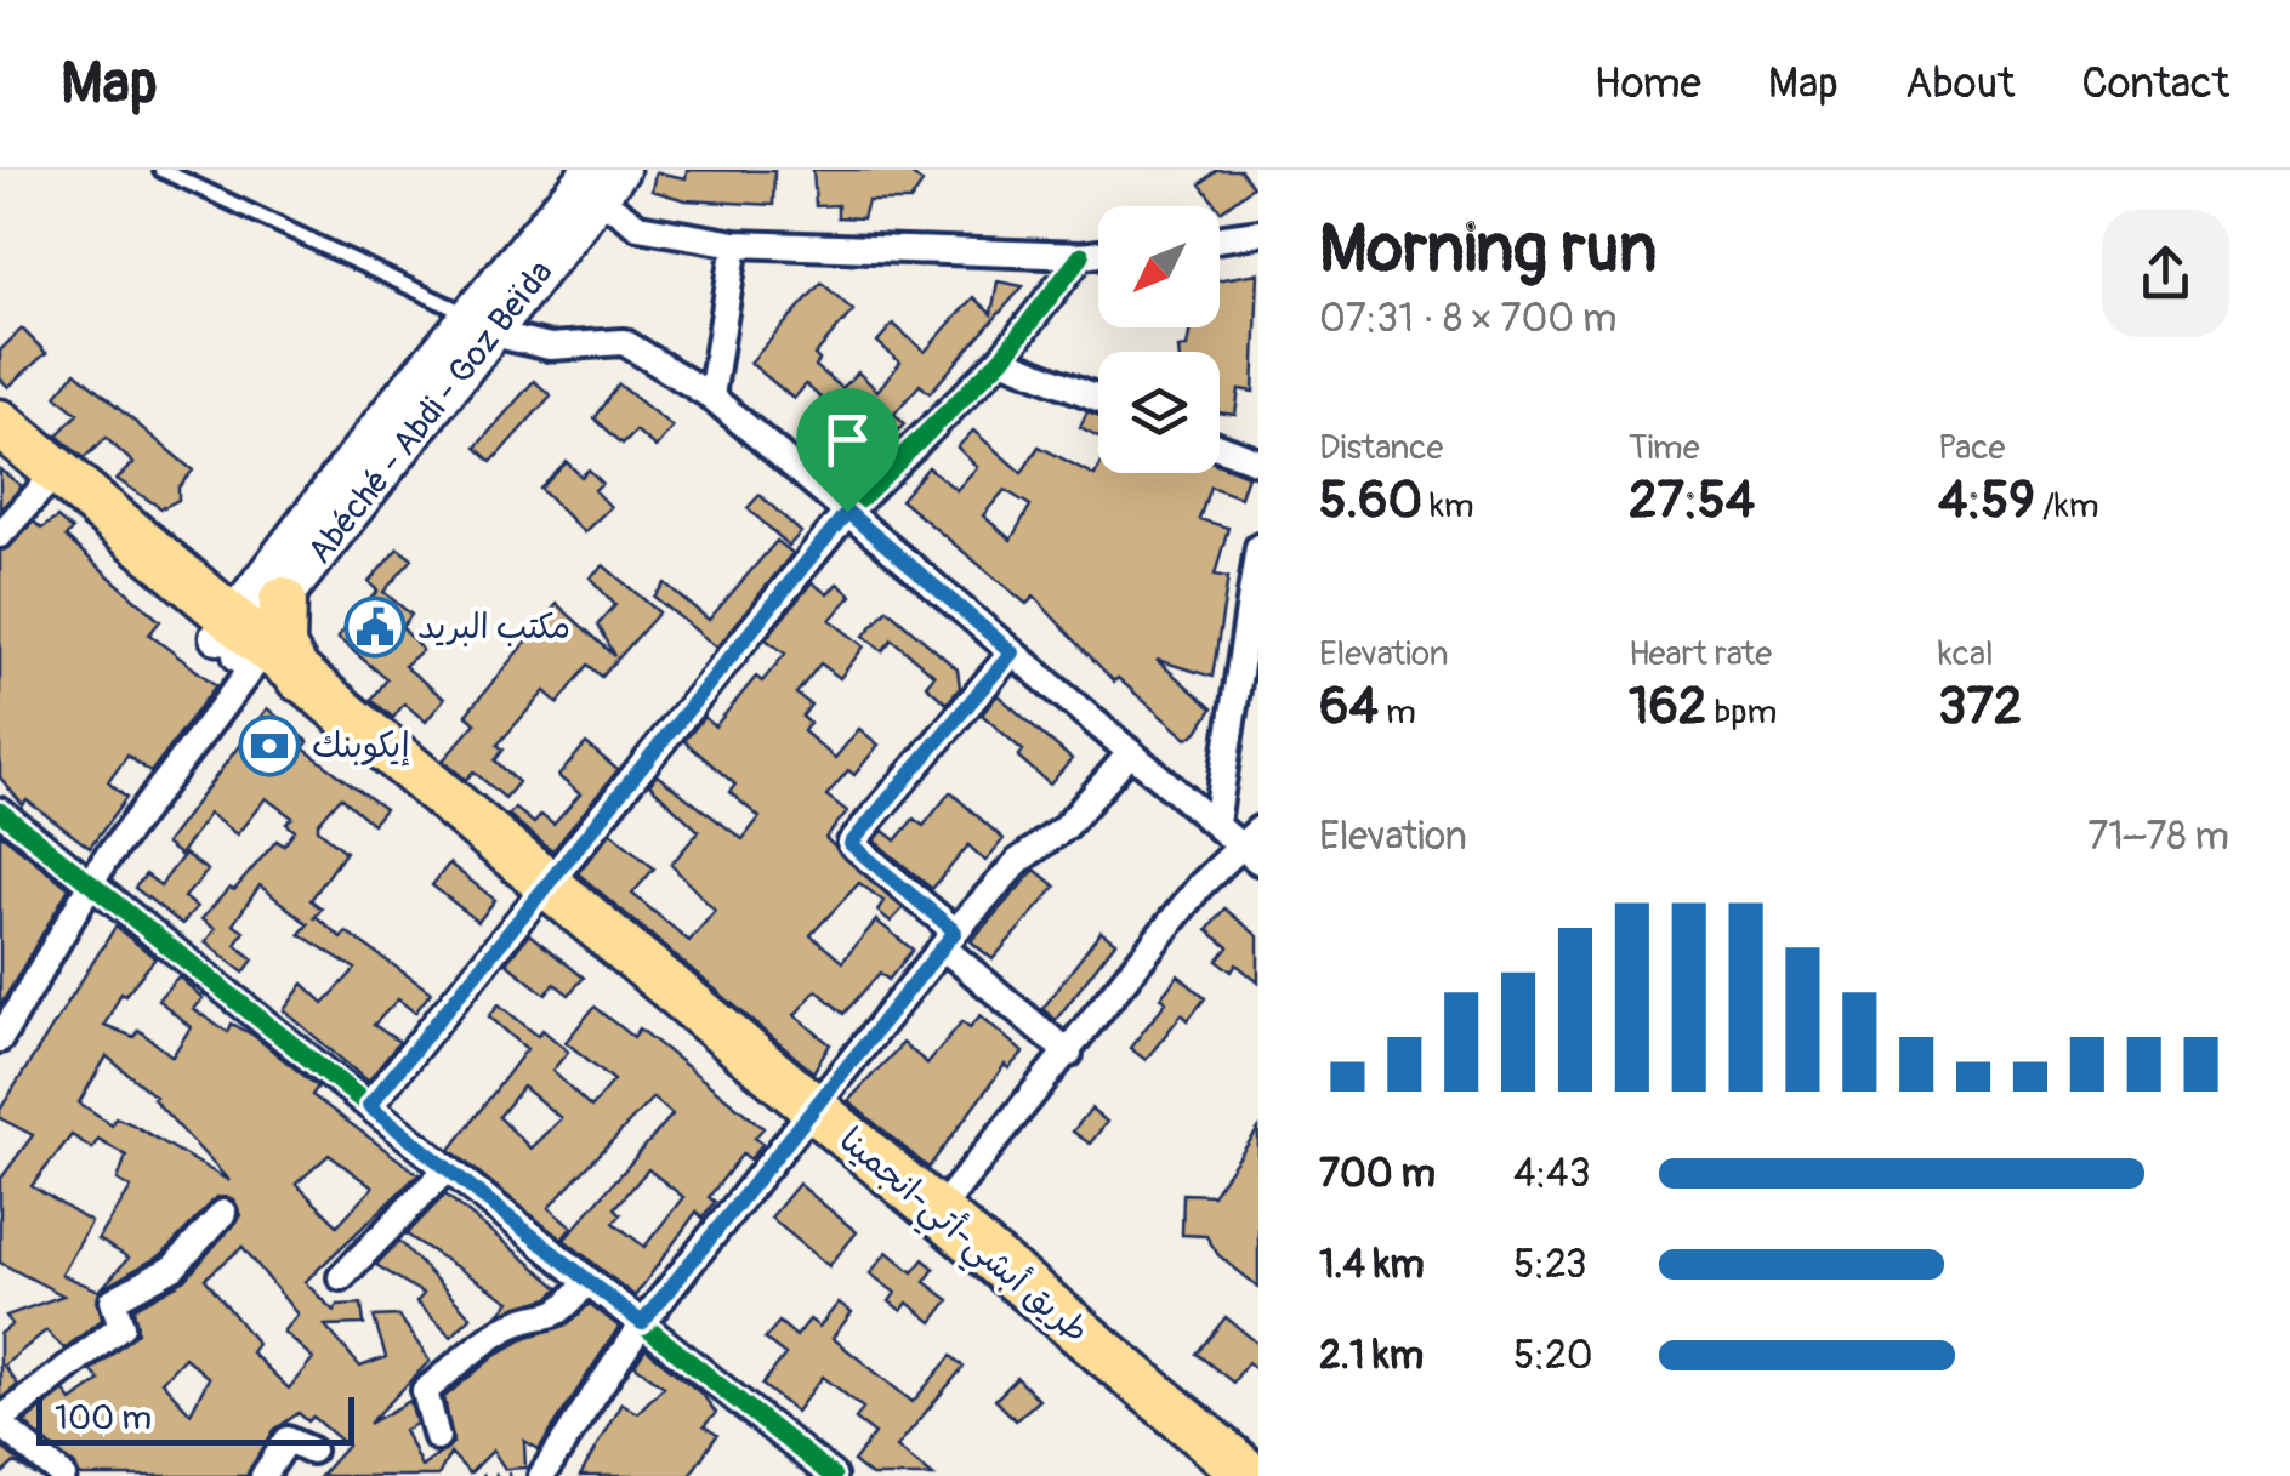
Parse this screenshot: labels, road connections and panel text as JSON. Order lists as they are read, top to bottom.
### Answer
{
  "streets": {
    "main road": ["Abéché - Abdi - Goz Beïda"]
  },
  "places": {
    "public building": ["مكتب البريد"],
    "bank": ["إيكوبنك"]
  },
  "scale_bar": "100 m",
  "north": "bottom left",
  "page": {
    "header": "Map",
    "nav": [
      "Home",
      "Map",
      "About",
      "Contact"
    ],
    "heading": ["Morning run", "07:31 · 8 × 700 m"],
    "stats": [
      ["Distance", "5.60 km"],
      ["Time", "27:54"],
      ["Pace", "4:59 /km"],
      ["Elevation", "64 m"],
      ["Heart rate", "162 bpm"],
      ["kcal", "372"]
    ],
    "chart": ["Elevation", "71–78 m"],
    "list": [
      {
        "name": "700 m",
        "note": "4:43"
      },
      {
        "name": "1.4 km",
        "note": "5:23"
      },
      {
        "name": "2.1 km",
        "note": "5:20"
      }
    ],
    "scale": "100 m"
  }
}
